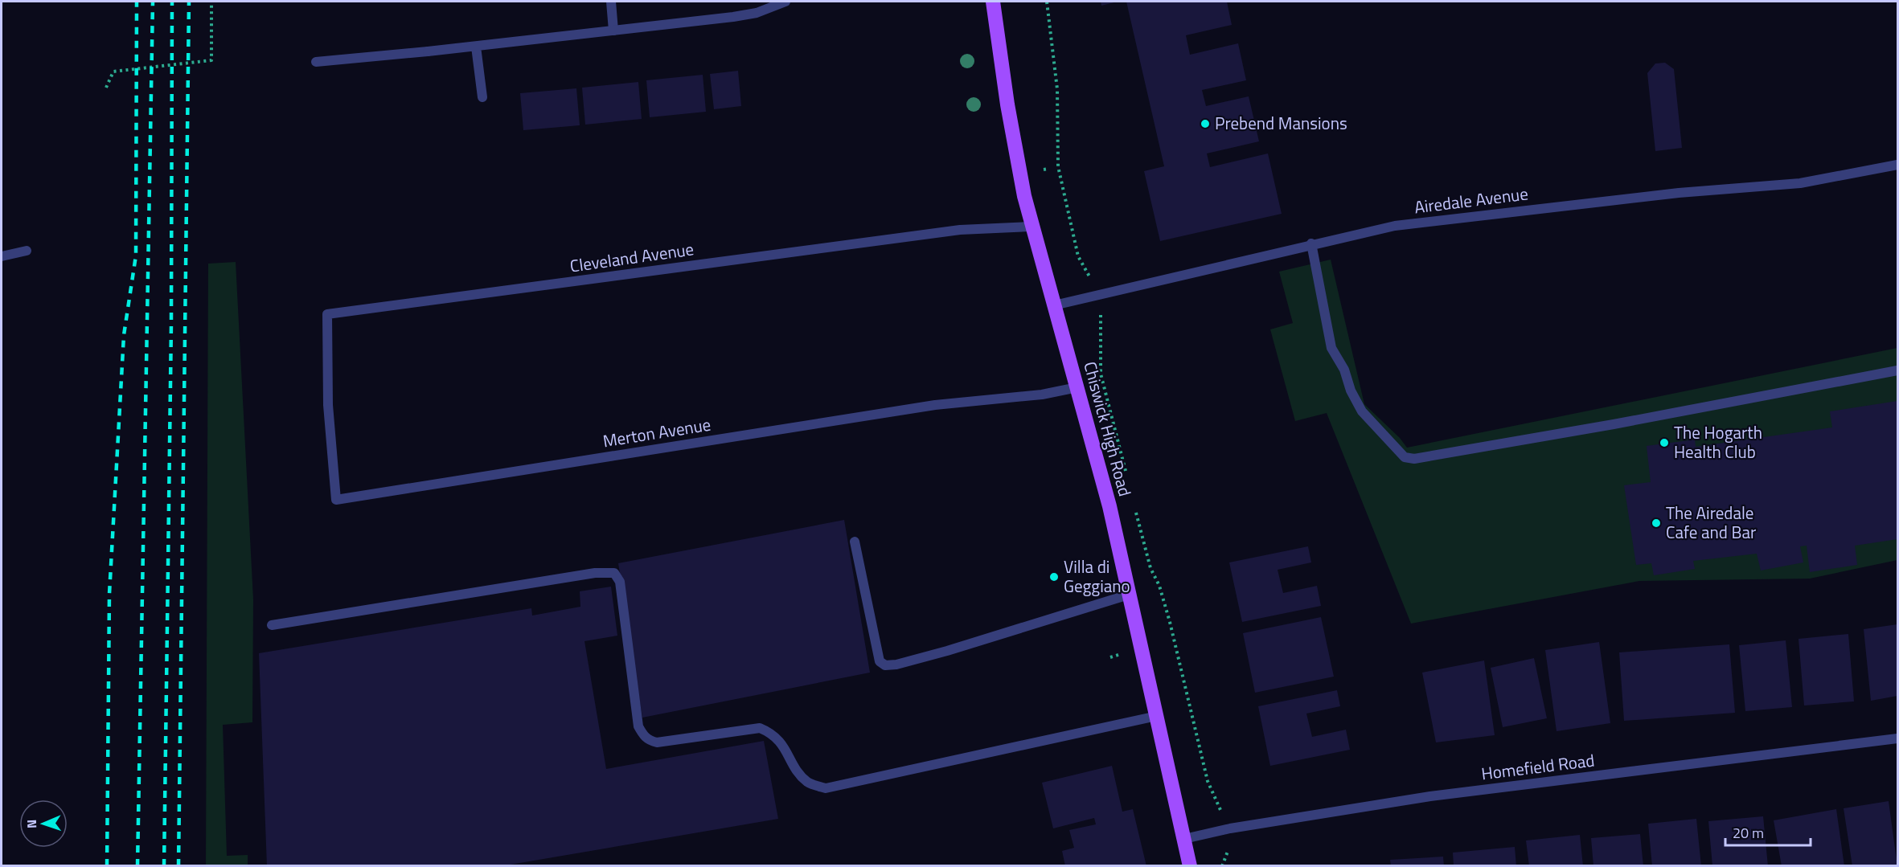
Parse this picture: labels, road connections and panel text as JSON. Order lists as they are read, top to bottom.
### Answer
{
  "streets": {
    "main road": ["Chiswick High Road"],
    "street": [
      "Airedale Avenue",
      "Cleveland Avenue",
      "Merton Avenue",
      "Homefield Road"
    ]
  },
  "crossings": [
    ["Airedale Avenue", "Chiswick High Road"],
    ["Cleveland Avenue", "Chiswick High Road"],
    ["Cleveland Avenue", "Merton Avenue"],
    ["Chiswick High Road", "Merton Avenue"],
    ["Chiswick High Road", "Homefield Road"]
  ],
  "places": [
    "Prebend Mansions",
    "The Hogarth Health Club",
    "The Airedale Cafe and Bar",
    "Villa di Geggiano"
  ],
  "scale_bar": "20 m",
  "north": "left"
}
